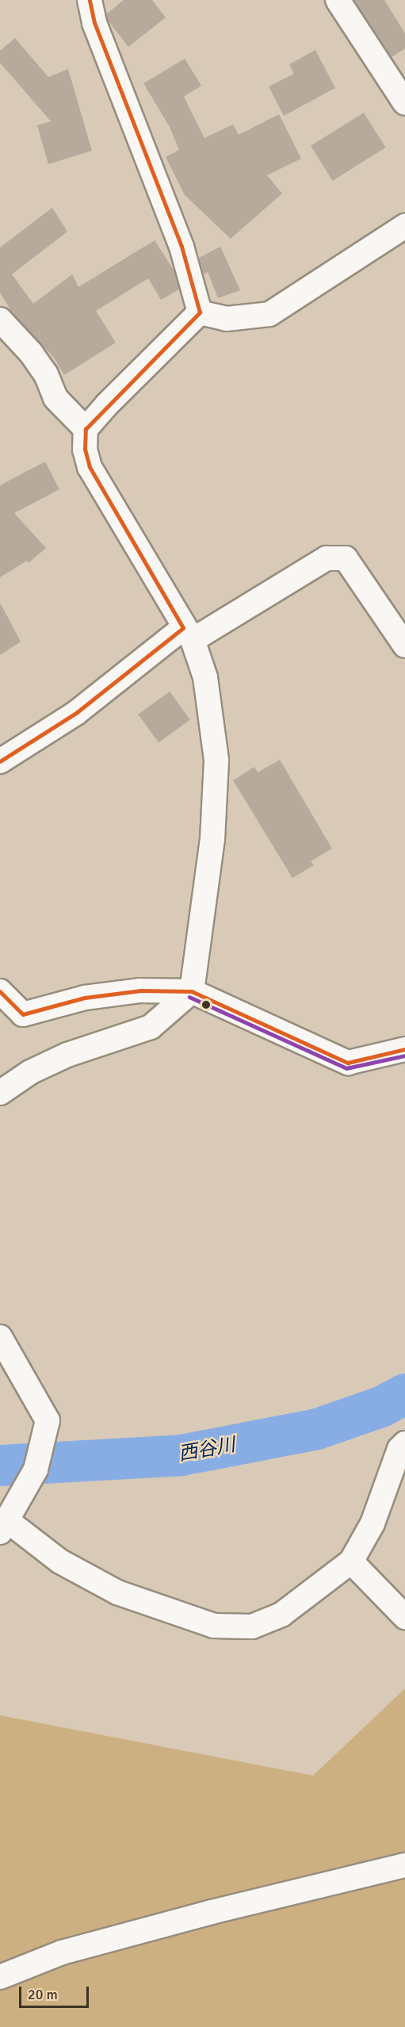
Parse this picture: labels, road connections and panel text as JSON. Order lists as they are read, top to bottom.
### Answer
{
  "water": ["西谷川"],
  "scale_bar": "20 m"
}
